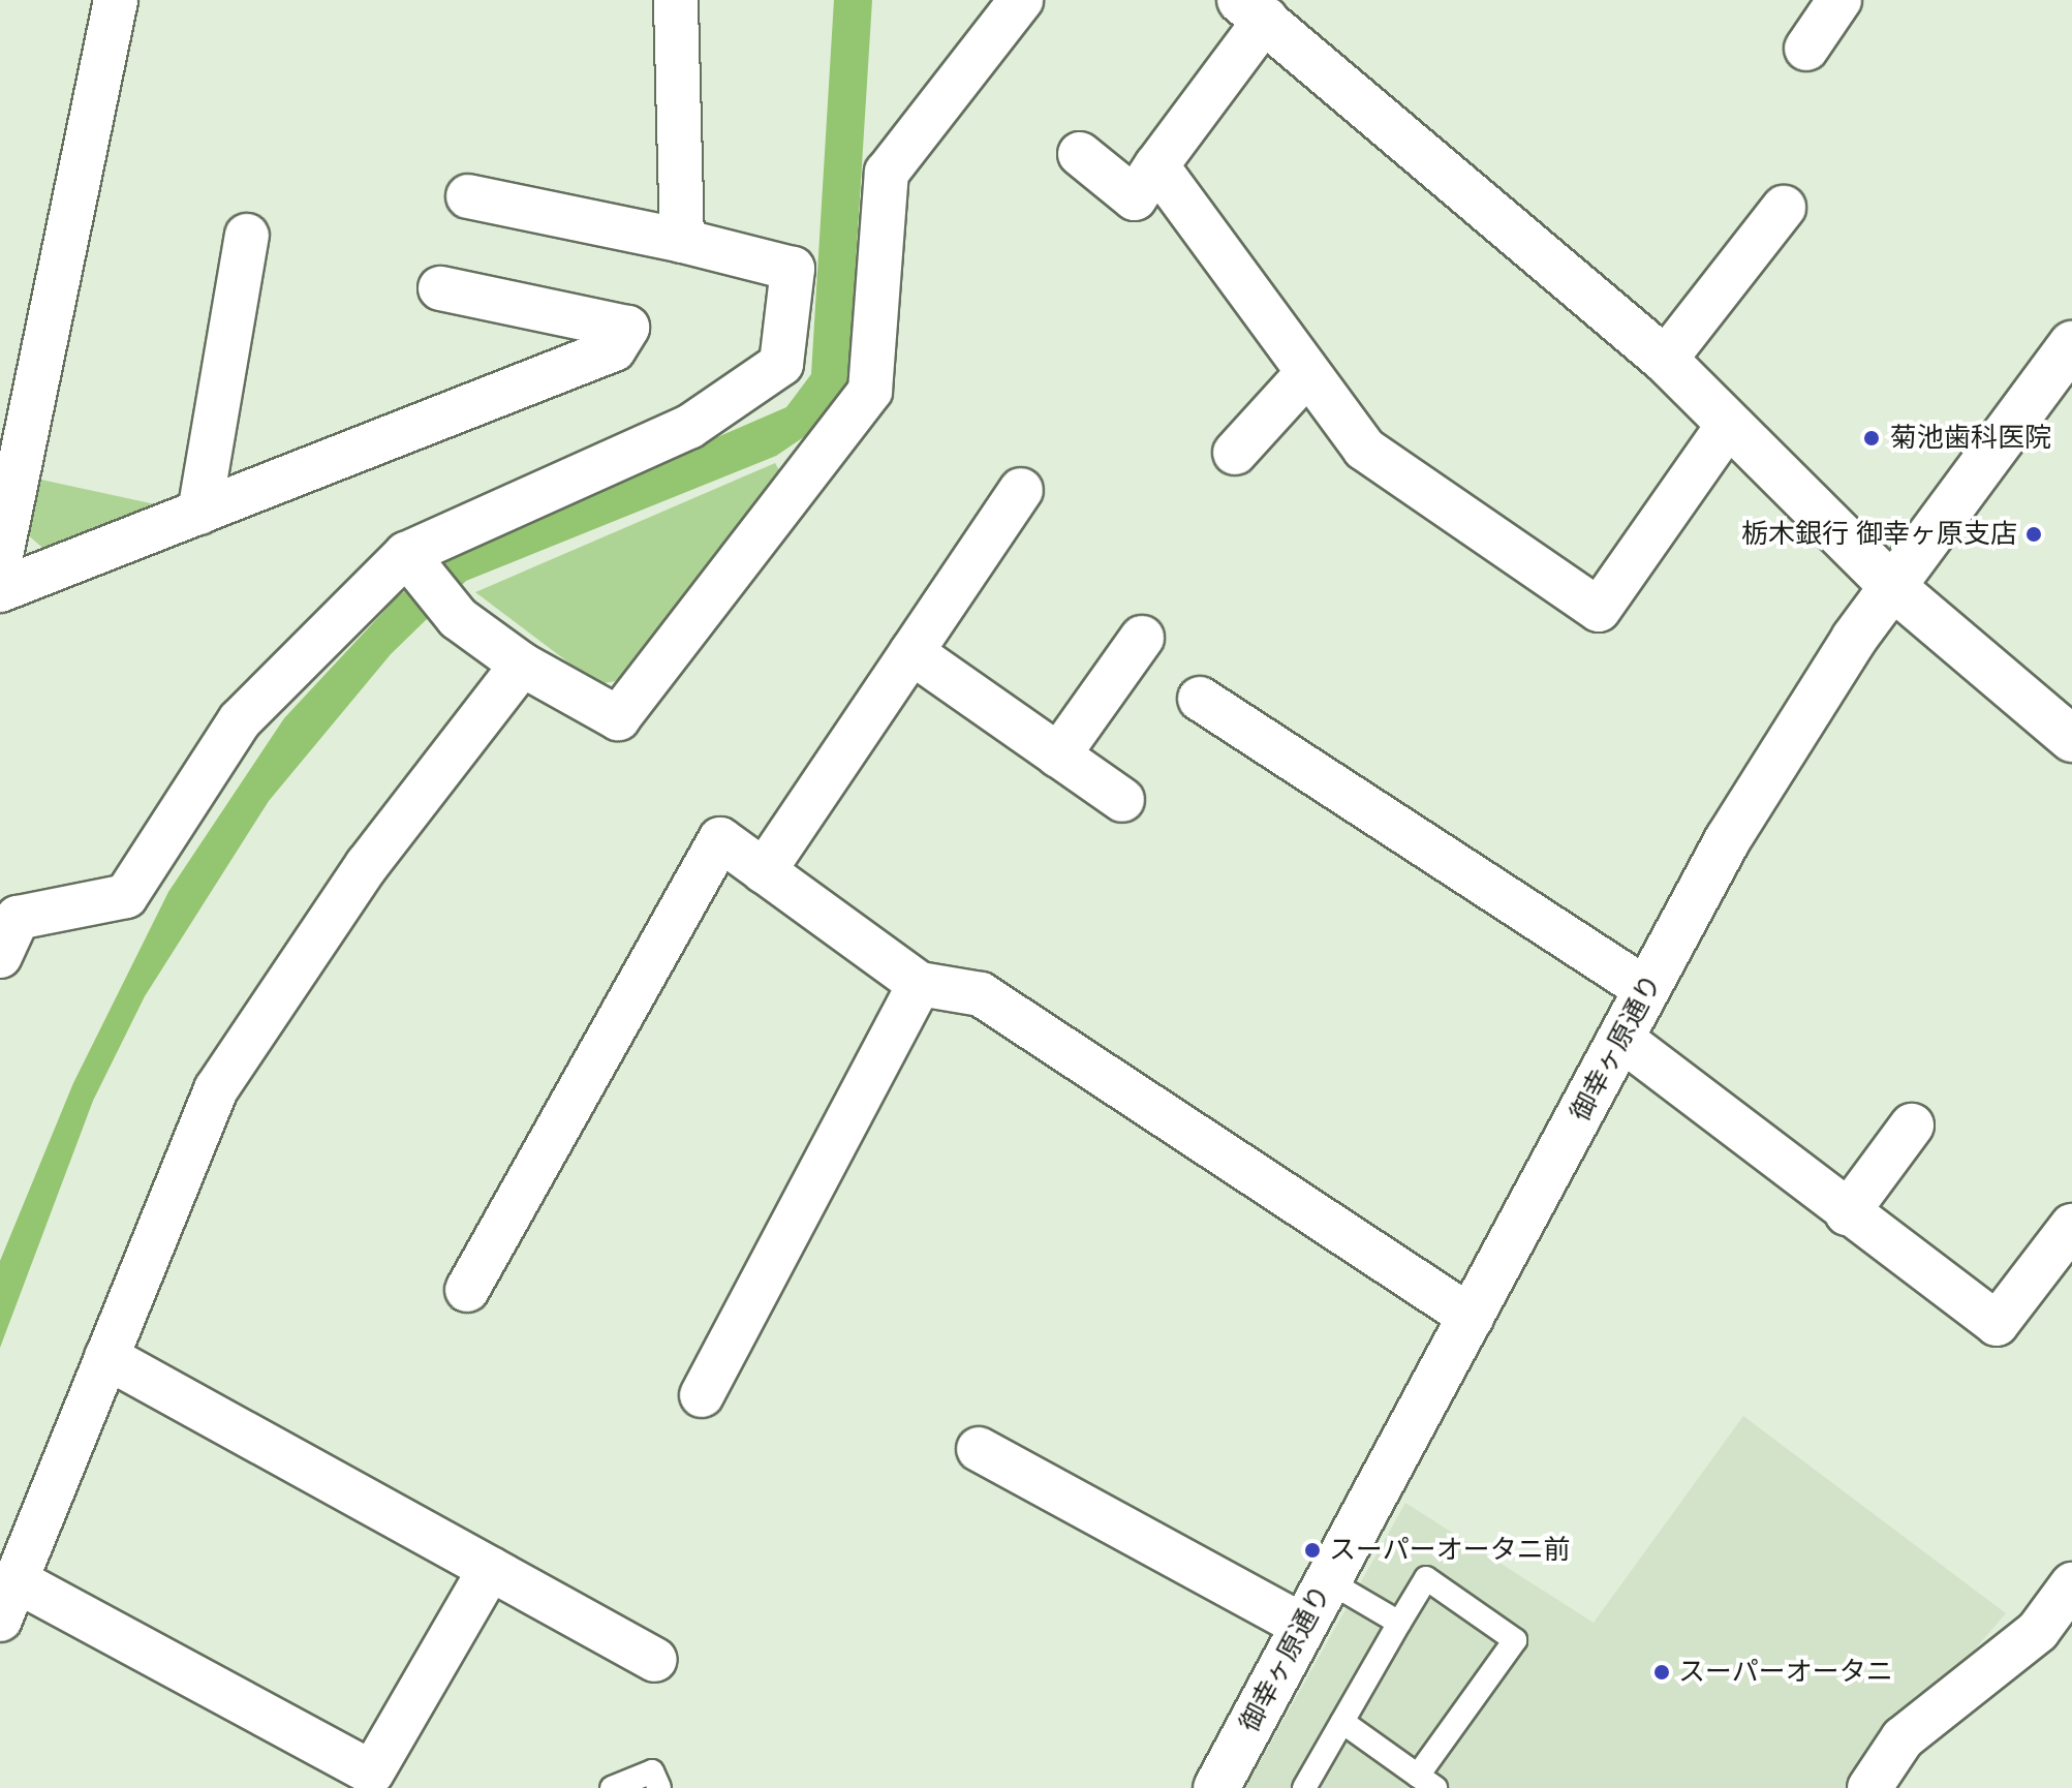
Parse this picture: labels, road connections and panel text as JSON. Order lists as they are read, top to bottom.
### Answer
{
  "streets": {
    "street": ["御幸ヶ原通り"]
  },
  "places": [
    "菊池歯科医院",
    "栃木銀行 御幸ヶ原支店",
    "スーパーオータニ前",
    "スーパーオータニ"
  ]
}
